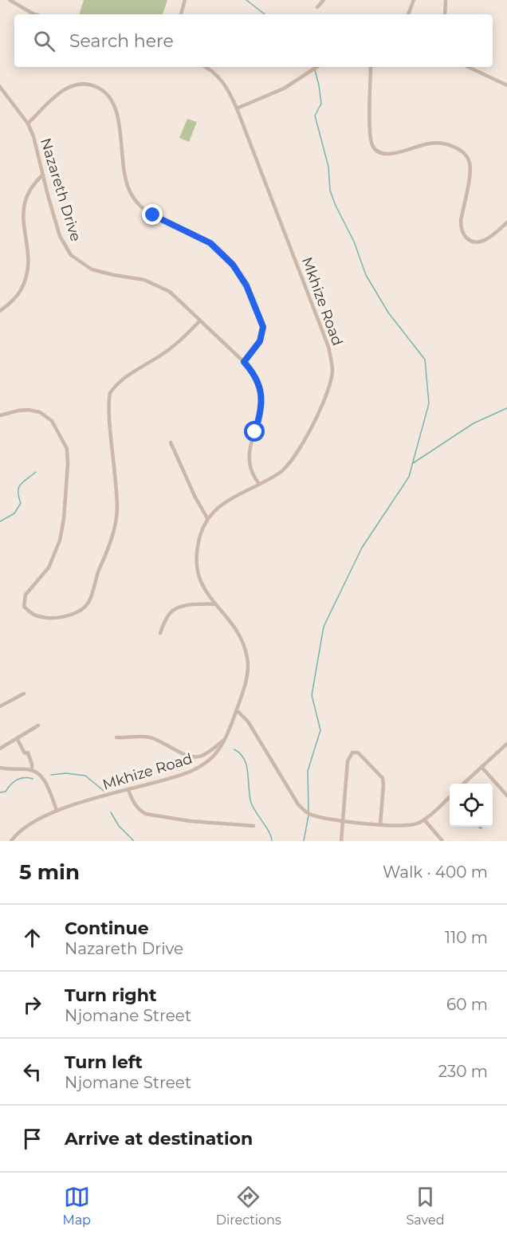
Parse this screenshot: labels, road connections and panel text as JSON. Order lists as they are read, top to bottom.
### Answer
{
  "streets": {
    "street": ["Nazareth Drive", "Mkhize Road"]
  },
  "crossings": [
    ["Nazareth Drive", "Mkhize Road"]
  ],
  "page": {
    "search": "Search here",
    "heading": ["5 min", "Walk · 400 m"],
    "list": [
      ["Continue", "Nazareth Drive", "110 m"],
      ["Turn right", "Njomane Street", "60 m"],
      ["Turn left", "Njomane Street", "230 m"],
      "Arrive at destination"
    ],
    "nav": ["Map", "Directions", "Saved"]
  }
}
